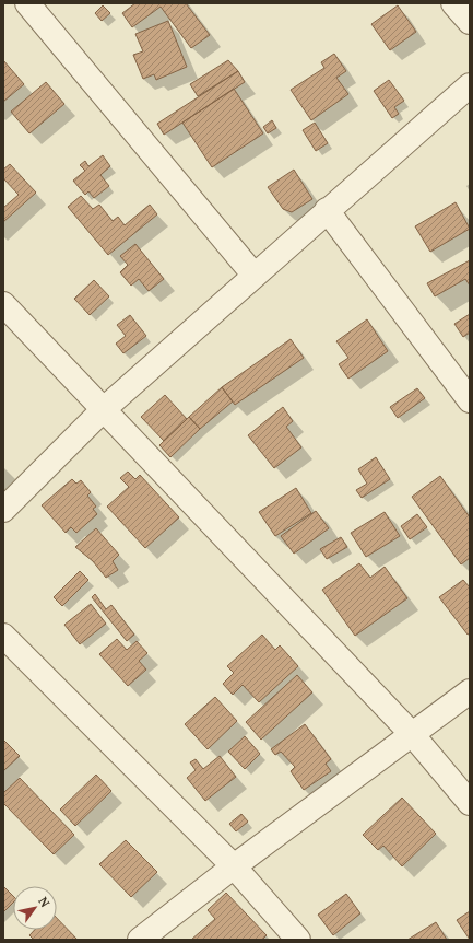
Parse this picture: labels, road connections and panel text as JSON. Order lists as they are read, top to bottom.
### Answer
{
  "north": "top right"
}
